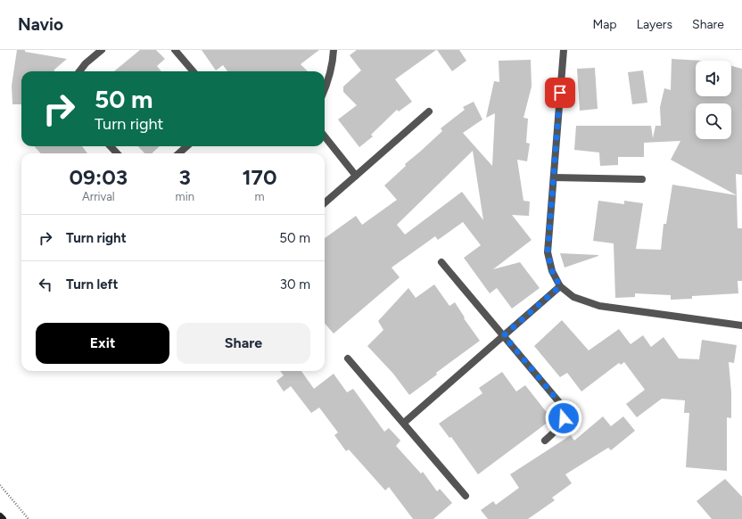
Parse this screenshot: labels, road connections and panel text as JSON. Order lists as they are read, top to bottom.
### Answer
{
  "page": {
    "header": "Navio",
    "nav": ["Map", "Layers", "Share"],
    "turn": ["50 m", "Turn right"],
    "eta": [
      "09:03",
      "Arrival",
      "3",
      "min",
      "170",
      "m"
    ],
    "list": [
      {
        "name": "Turn right",
        "value": "50 m"
      },
      {
        "name": "Turn left",
        "value": "30 m"
      }
    ],
    "buttons": ["Exit", "Share"]
  }
}
